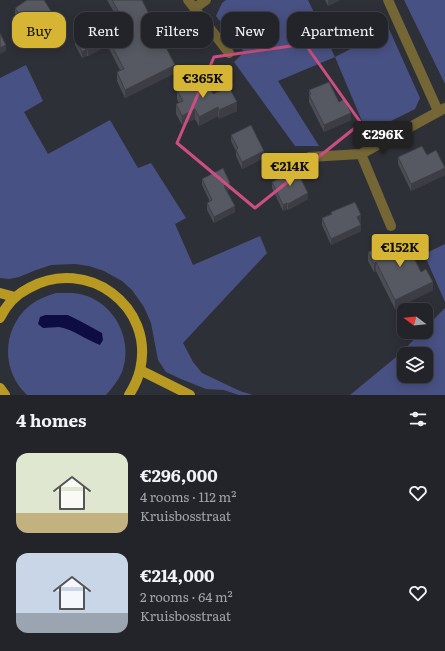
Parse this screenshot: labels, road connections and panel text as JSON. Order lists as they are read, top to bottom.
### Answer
{
  "north": "left",
  "page": {
    "chip": [
      "Buy",
      "Rent",
      "Filters",
      "New",
      "Apartment"
    ],
    "price": [
      "€365K",
      "€296K",
      "€214K",
      "€152K"
    ],
    "heading": "4 homes",
    "list": [
      {
        "name": "€296,000",
        "note": "4 rooms · 112 m² · Kruisbosstraat"
      },
      {
        "name": "€214,000",
        "note": "2 rooms · 64 m² · Kruisbosstraat"
      }
    ]
  }
}
